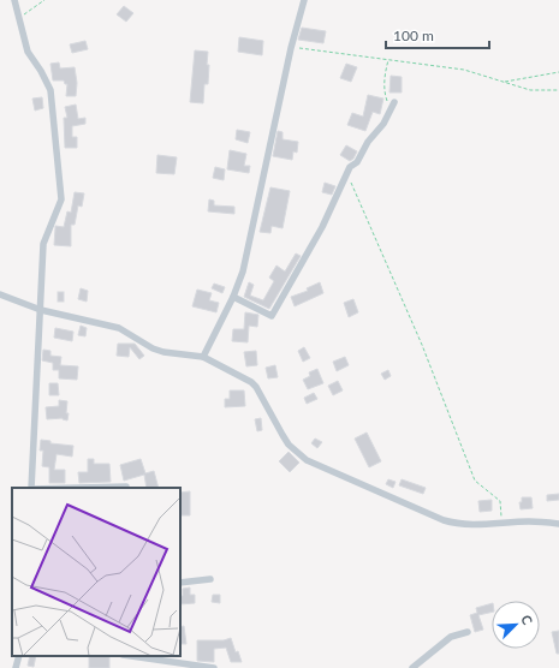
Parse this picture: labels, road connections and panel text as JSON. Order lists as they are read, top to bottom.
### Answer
{
  "scale_bar": "100 m",
  "north": "top right"
}
